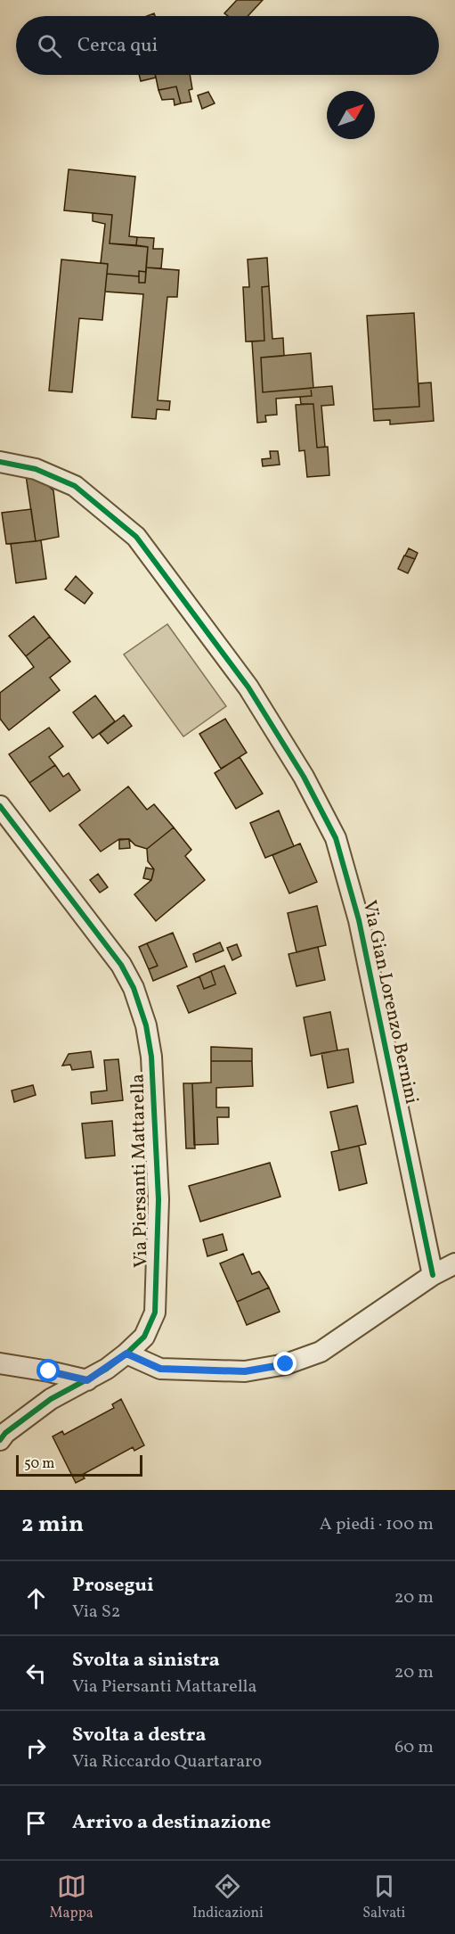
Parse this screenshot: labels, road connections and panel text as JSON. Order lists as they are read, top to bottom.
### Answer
{
  "streets": {
    "street": ["Via Gian Lorenzo Bernini", "Via Piersanti Mattarella"]
  },
  "scale_bar": "50 m",
  "north": "top right",
  "page": {
    "search": "Cerca qui",
    "scale": "50 m",
    "heading": ["2 min", "A piedi · 100 m"],
    "list": [
      ["Prosegui", "Via S2", "20 m"],
      ["Svolta a sinistra", "Via Piersanti Mattarella", "20 m"],
      ["Svolta a destra", "Via Riccardo Quartararo", "60 m"],
      "Arrivo a destinazione"
    ],
    "nav": ["Mappa", "Indicazioni", "Salvati"]
  }
}
